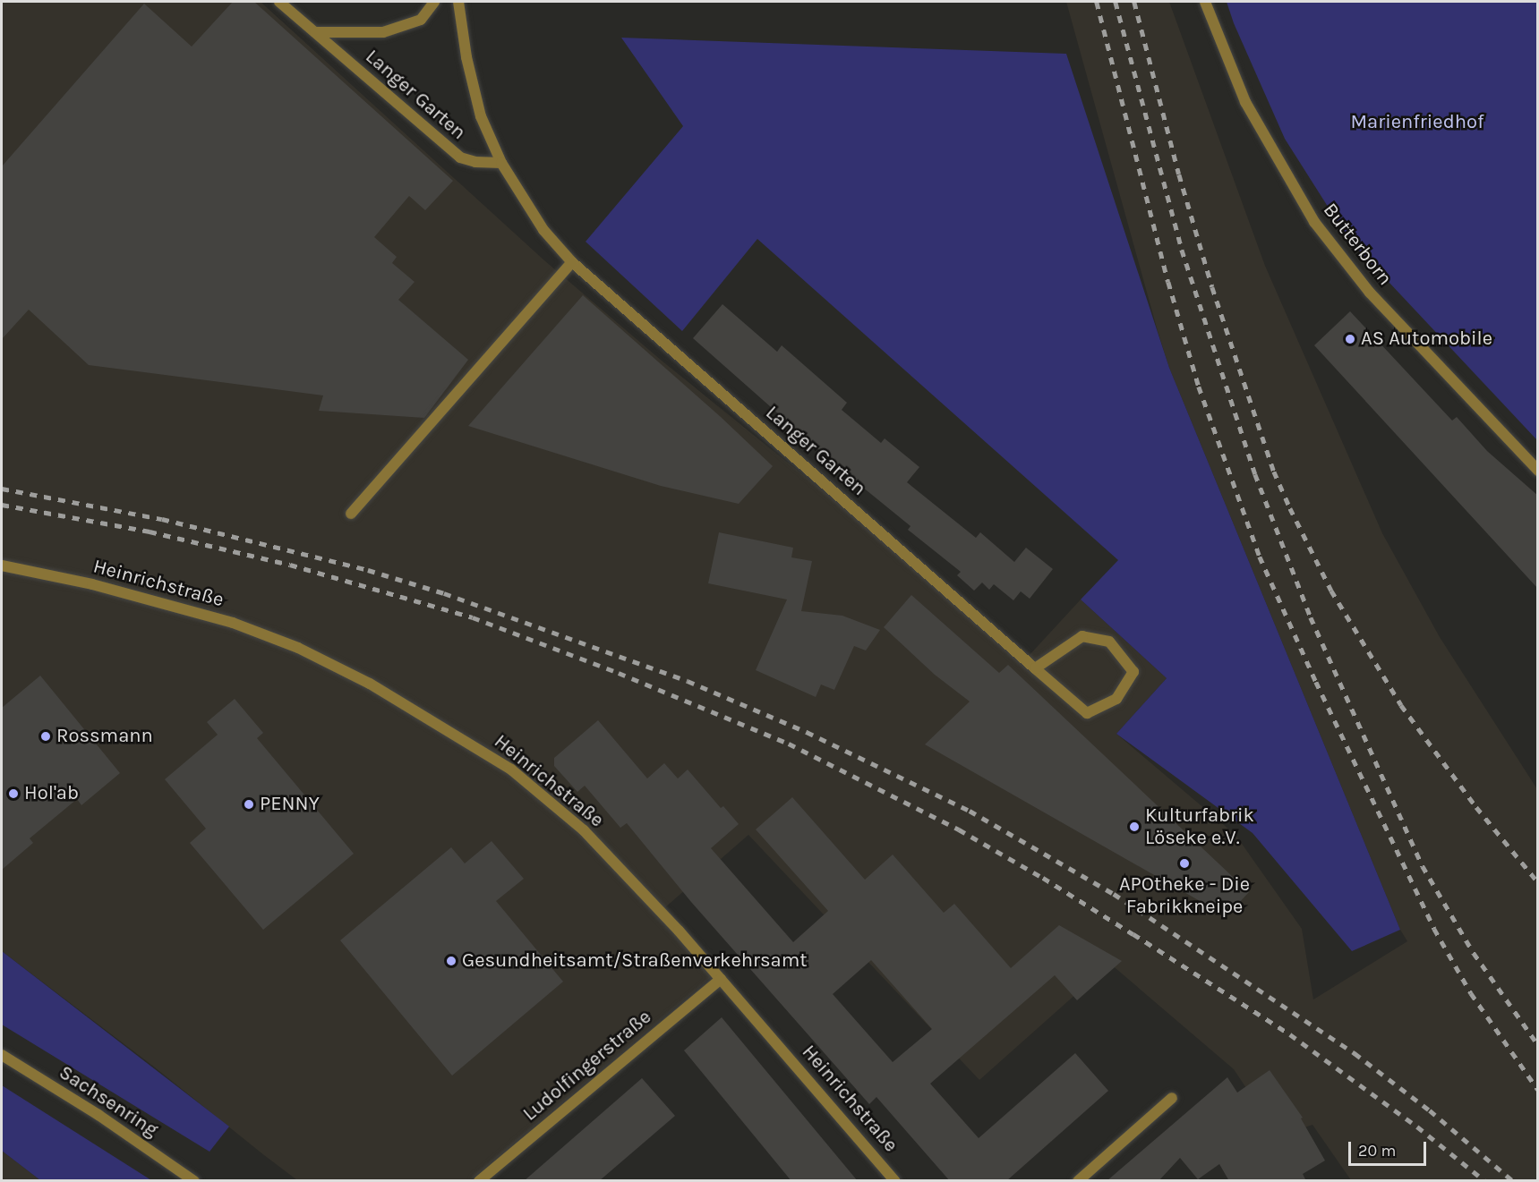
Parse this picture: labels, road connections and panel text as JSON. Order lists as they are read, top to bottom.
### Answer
{
  "streets": {
    "street": [
      "Langer Garten",
      "Butterborn",
      "Heinrichstraße",
      "Ludolfingerstraße",
      "Sachsenring"
    ]
  },
  "crossings": [
    ["Heinrichstraße", "Ludolfingerstraße"]
  ],
  "parks": ["Marienfriedhof"],
  "places": [
    "AS Automobile",
    "Rossmann",
    "Hol'ab",
    "PENNY",
    "Kulturfabrik Löseke e.V.",
    "APOtheke - Die Fabrikkneipe",
    "Gesundheitsamt/Straßenverkehrsamt"
  ],
  "scale_bar": "20 m"
}
